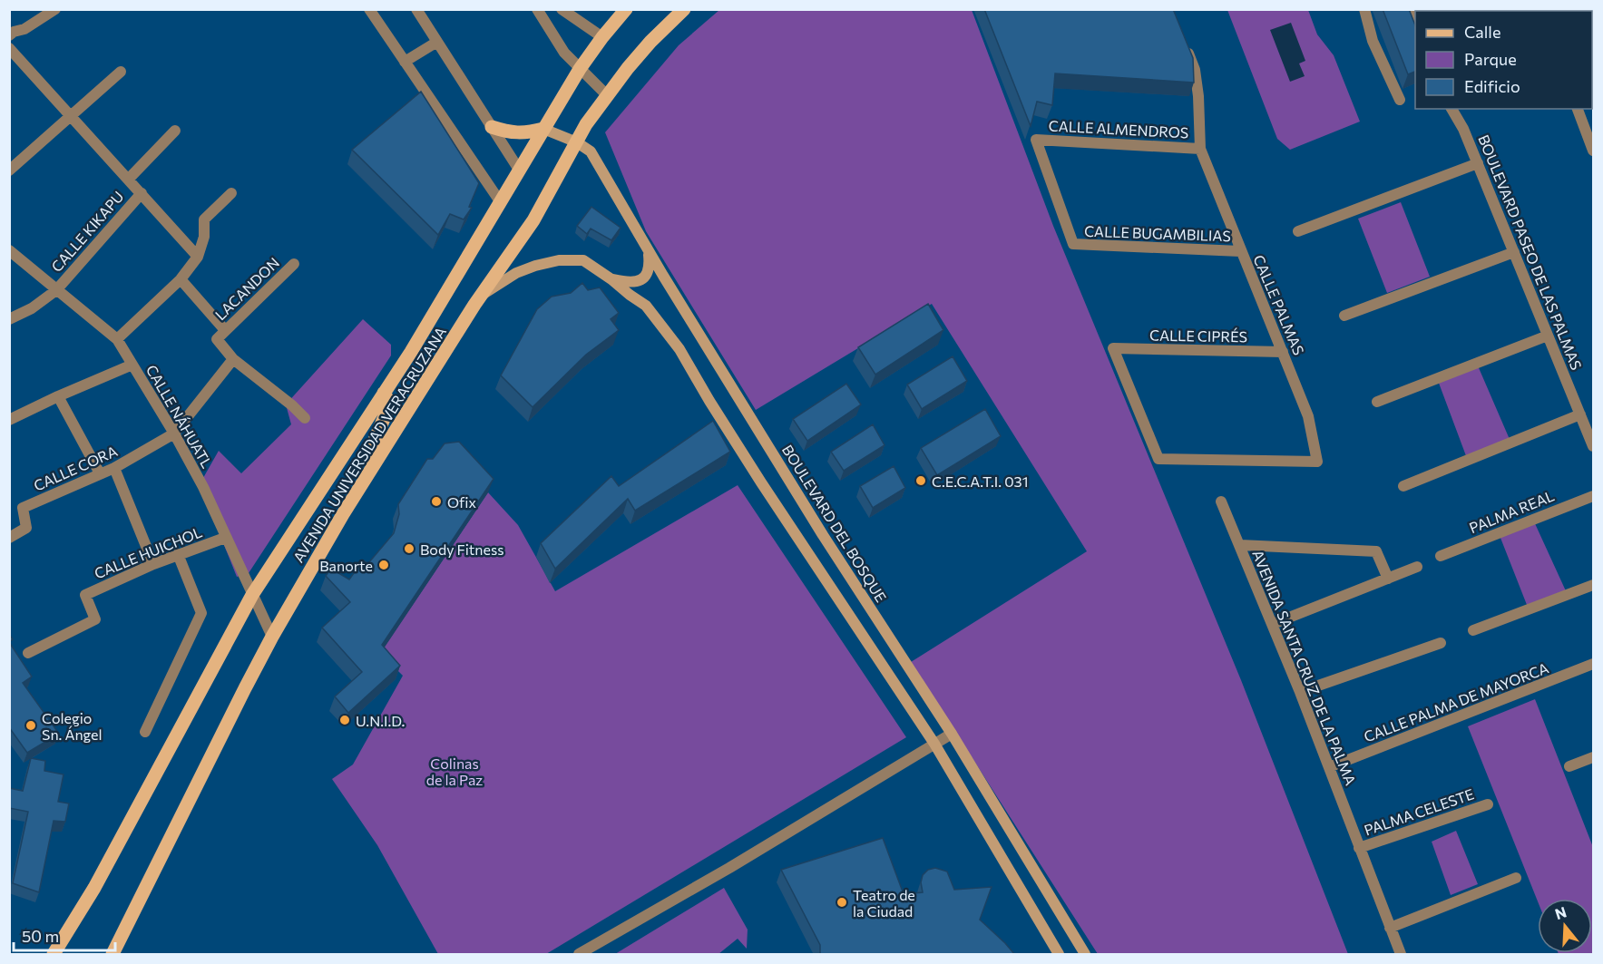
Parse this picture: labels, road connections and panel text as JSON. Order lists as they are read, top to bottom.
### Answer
{
  "streets": {
    "main road": ["AVENIDA UNIVERSIDAD VERACRUZANA", "BOULEVARD DEL BOSQUE"],
    "street": [
      "CALLE ALMENDROS",
      "CALLE KIKAPU",
      "CALLE BUGAMBILIAS",
      "BOULEVARD PASEO DE LAS PALMAS",
      "LACANDON",
      "CALLE PALMAS",
      "CALLE CIPRÉS",
      "CALLE NÁHUATL",
      "CALLE CORA",
      "PALMA REAL",
      "CALLE HUICHOL",
      "AVENIDA SANTA CRUZ DE LA PALMA",
      "CALLE PALMA DE MAYORCA",
      "PALMA CELESTE"
    ]
  },
  "crossings": [
    ["CALLE ALMENDROS", "CALLE BUGAMBILIAS"],
    ["CALLE ALMENDROS", "CALLE PALMAS"],
    ["CALLE KIKAPU", "CALLE NÁHUATL"],
    ["CALLE BUGAMBILIAS", "CALLE PALMAS"],
    ["CALLE PALMAS", "CALLE CIPRÉS"],
    ["CALLE NÁHUATL", "AVENIDA UNIVERSIDAD VERACRUZANA"],
    ["CALLE NÁHUATL", "CALLE CORA"],
    ["CALLE NÁHUATL", "CALLE HUICHOL"],
    ["AVENIDA UNIVERSIDAD VERACRUZANA", "BOULEVARD DEL BOSQUE"],
    ["AVENIDA SANTA CRUZ DE LA PALMA", "CALLE PALMA DE MAYORCA"],
    ["AVENIDA SANTA CRUZ DE LA PALMA", "PALMA CELESTE"]
  ],
  "parks": ["Colinas de la Paz"],
  "places": [
    "C.E.C.A.T.I. 031",
    "Ofix",
    "Body Fitness",
    "Banorte",
    "U.N.I.D.",
    "Colegio Sn. Ángel",
    "Teatro de la Ciudad"
  ],
  "legend": ["Calle", "Parque", "Edificio"],
  "scale_bar": "50 m",
  "north": "top"
}
